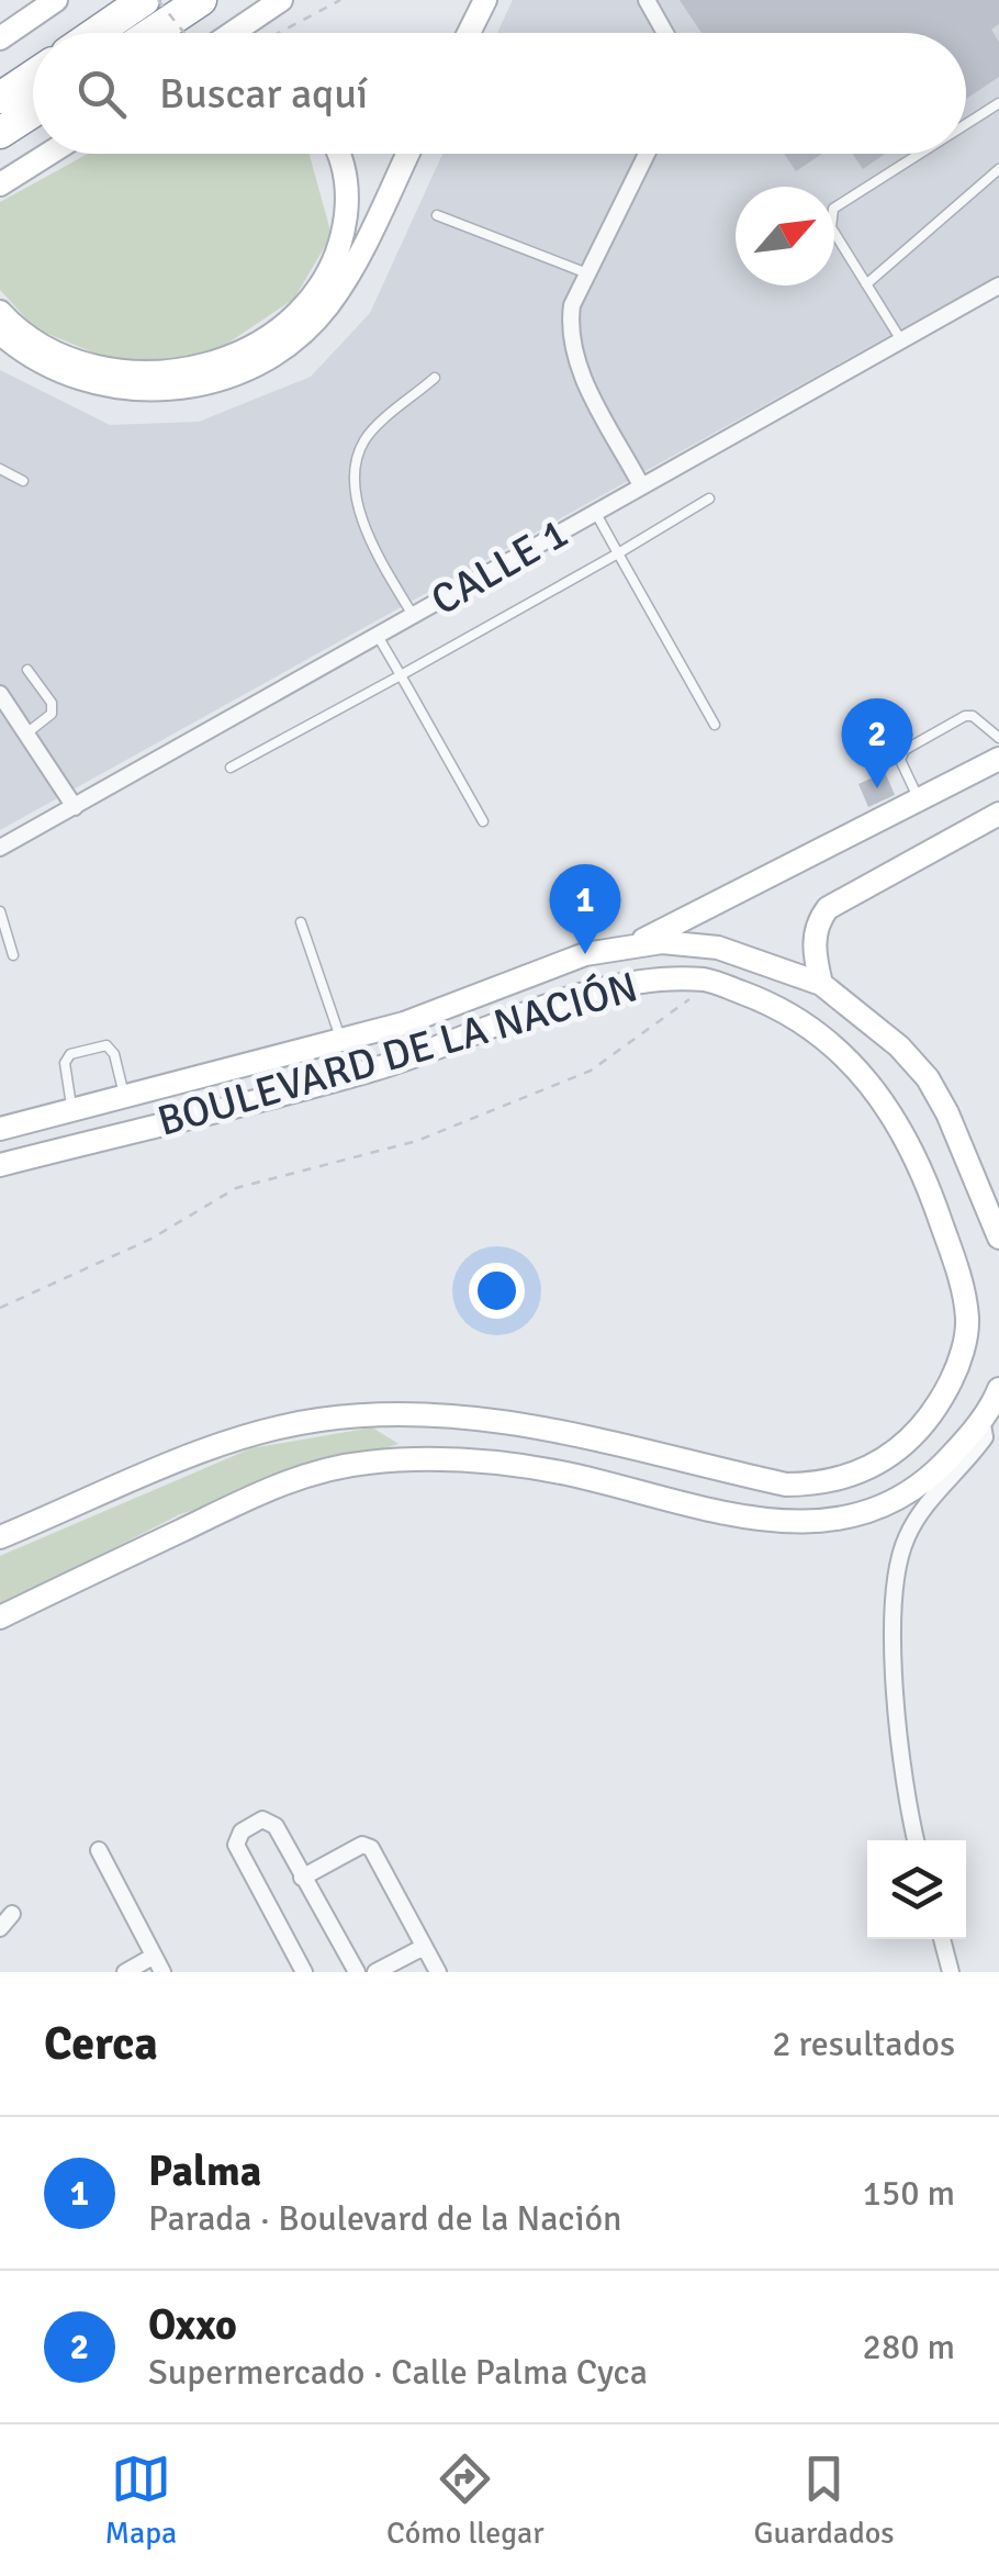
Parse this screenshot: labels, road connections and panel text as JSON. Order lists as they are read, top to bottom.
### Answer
{
  "streets": {
    "main road": ["BOULEVARD DE LA NACIÓN"],
    "street": ["CALLE 1"]
  },
  "north": "top right",
  "page": {
    "search": "Buscar aquí",
    "pins": ["2", "1"],
    "heading": ["Cerca", "2 resultados"],
    "list": [
      {
        "mark": "1",
        "name": "Palma",
        "note": "Parada · Boulevard de la Nación",
        "value": "150 m"
      },
      {
        "mark": "2",
        "name": "Oxxo",
        "note": "Supermercado · Calle Palma Cyca",
        "value": "280 m"
      }
    ],
    "nav": ["Mapa", "Cómo llegar", "Guardados"]
  }
}
